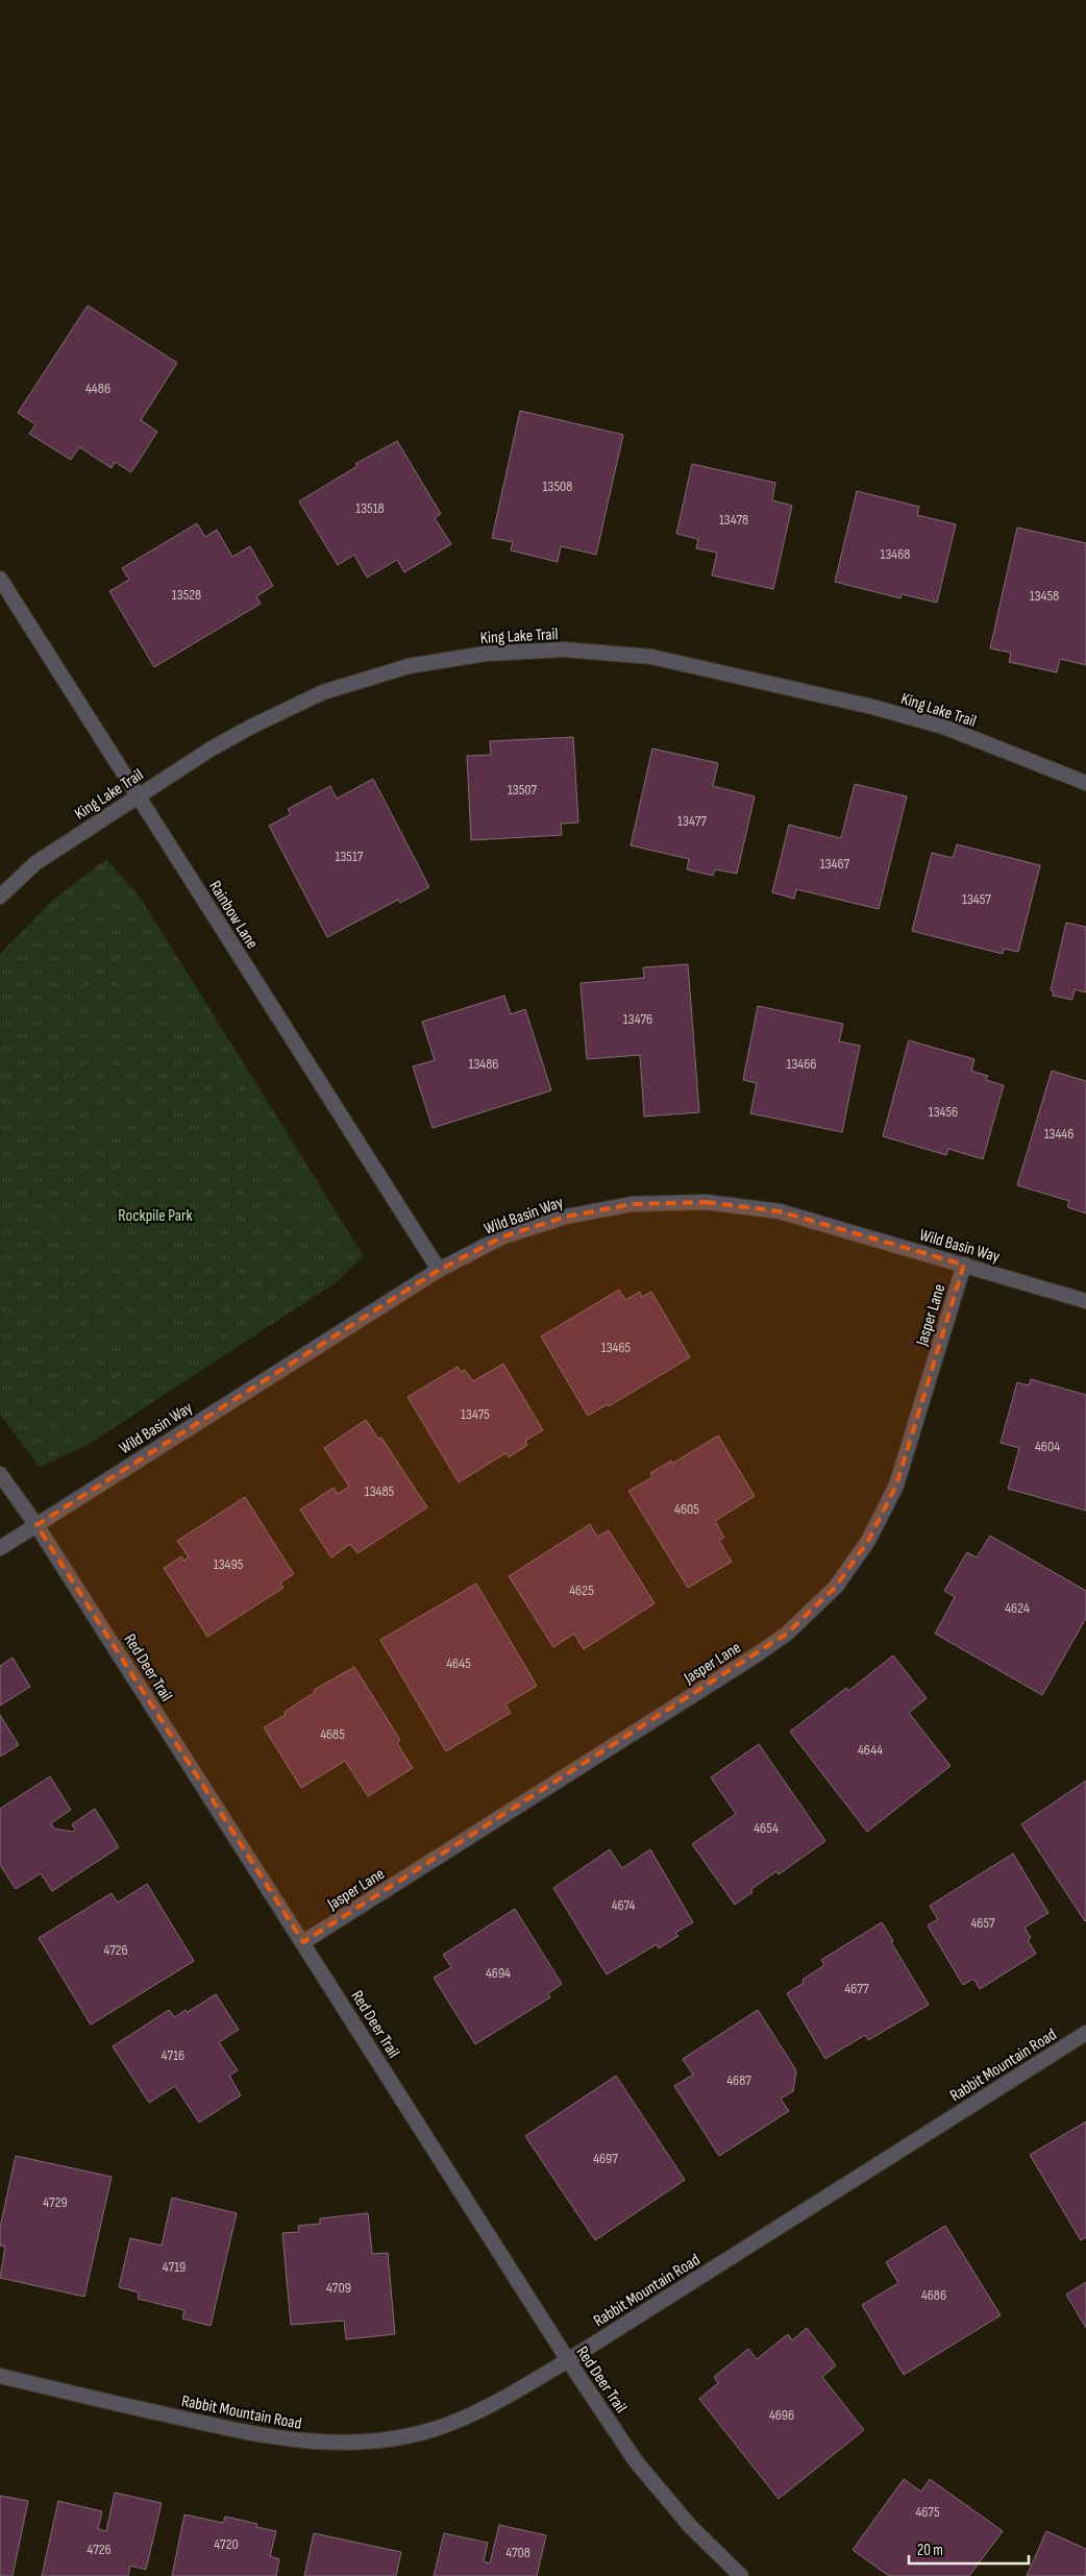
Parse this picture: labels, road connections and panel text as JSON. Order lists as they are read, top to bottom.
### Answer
{
  "streets": {
    "street": [
      "King Lake Trail",
      "Rainbow Lane",
      "Wild Basin Way",
      "Jasper Lane",
      "Red Deer Trail",
      "Rabbit Mountain Road"
    ]
  },
  "crossings": [
    ["King Lake Trail", "Rainbow Lane"],
    ["Rainbow Lane", "Wild Basin Way"],
    ["Wild Basin Way", "Jasper Lane"],
    ["Wild Basin Way", "Red Deer Trail"],
    ["Jasper Lane", "Red Deer Trail"],
    ["Red Deer Trail", "Rabbit Mountain Road"]
  ],
  "parks": ["Rockpile Park"],
  "house_numbers": [
    "4486",
    "13508",
    "13518",
    "13478",
    "13468",
    "13528",
    "13458",
    "13507",
    "13477",
    "13517",
    "13467",
    "13457",
    "13476",
    "13486",
    "13466",
    "13456",
    "13446",
    "13465",
    "13475",
    "4604",
    "13485",
    "4605",
    "13495",
    "4625",
    "4624",
    "4645",
    "4685",
    "4644",
    "4654",
    "4674",
    "4657",
    "4726",
    "4694",
    "4677",
    "4716",
    "4687",
    "4697",
    "4729",
    "4719",
    "4709",
    "4686",
    "4696",
    "4675",
    "4720",
    "4726",
    "4708"
  ],
  "scale_bar": "20 m"
}
